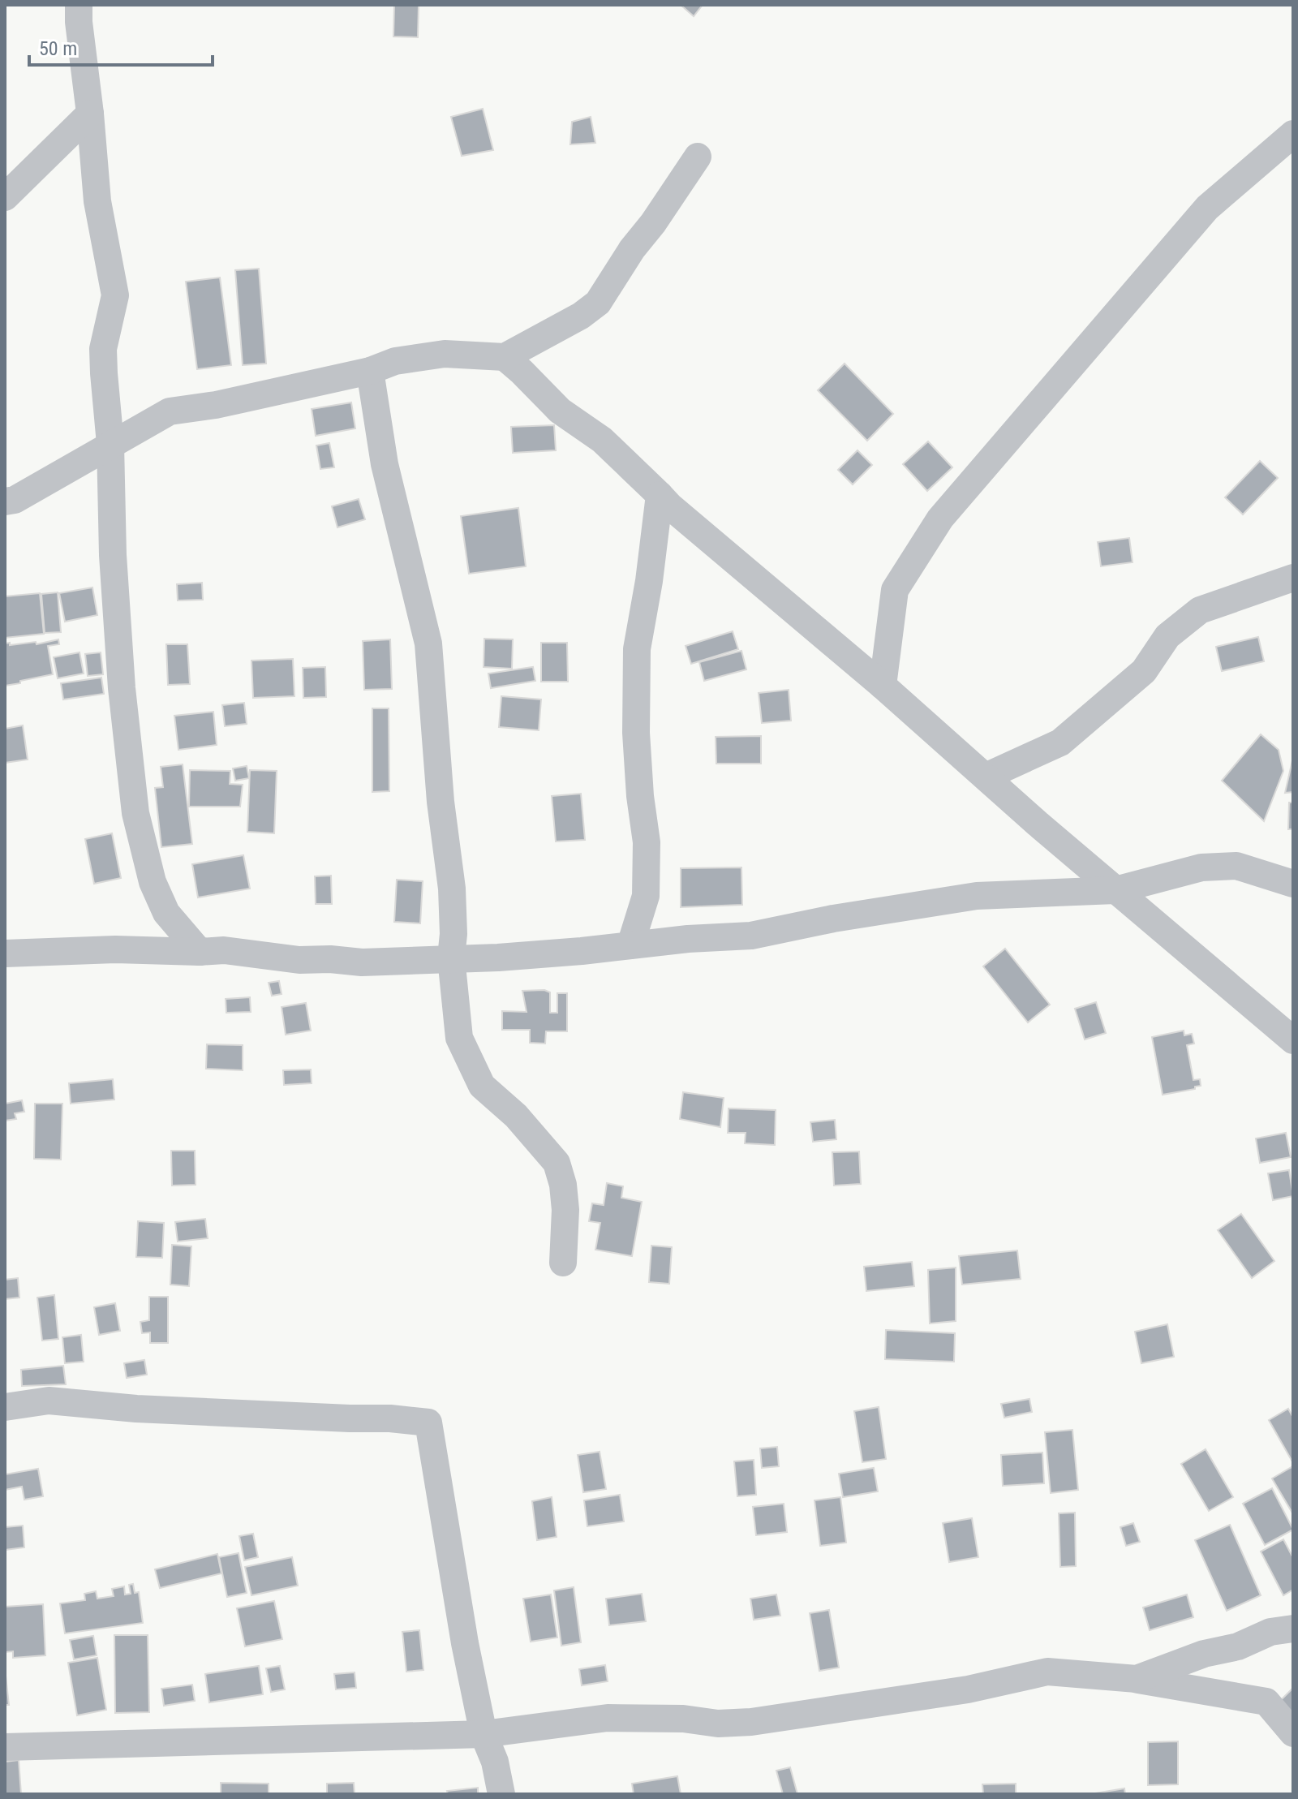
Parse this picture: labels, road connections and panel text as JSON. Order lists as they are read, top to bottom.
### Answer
{
  "scale_bar": "50 m"
}
